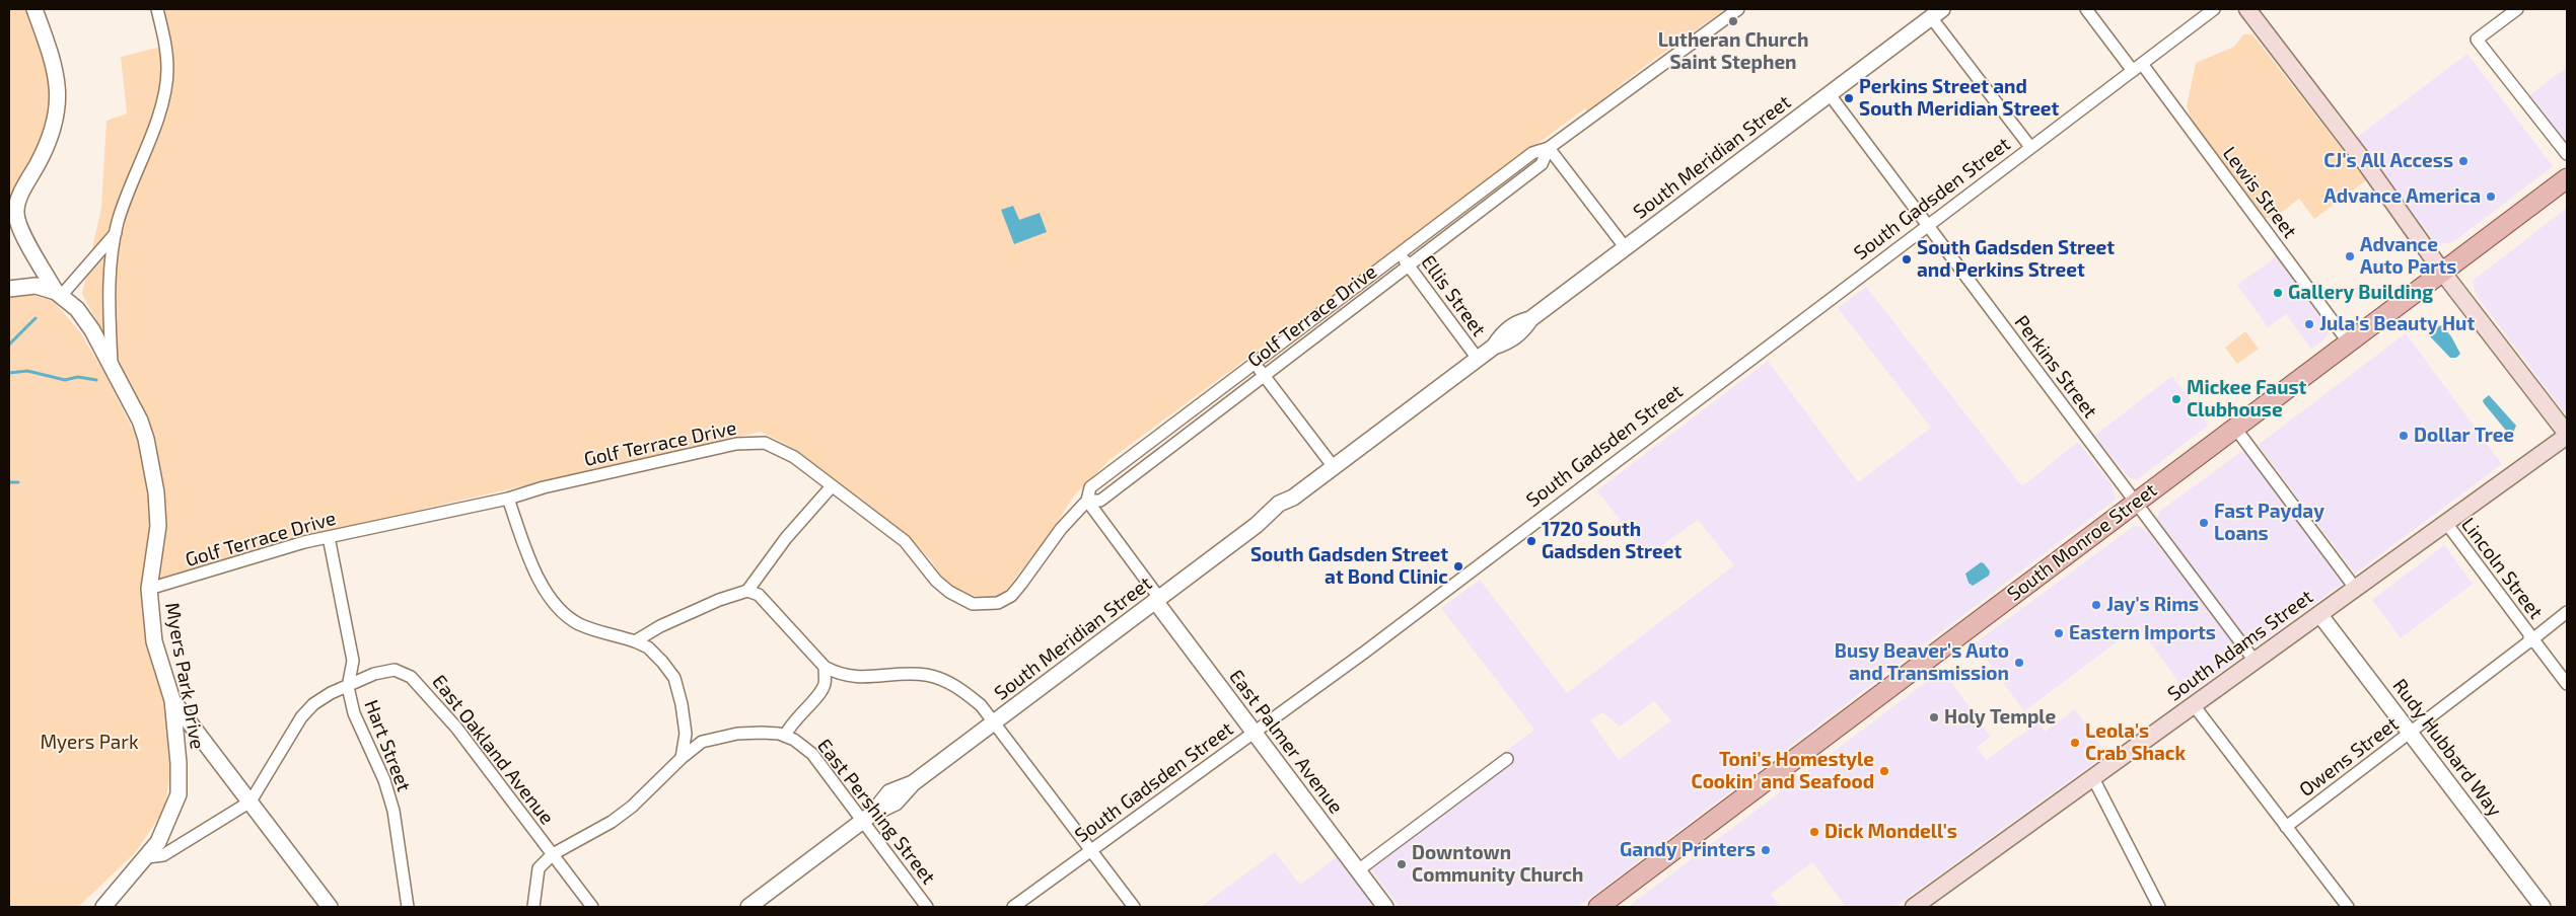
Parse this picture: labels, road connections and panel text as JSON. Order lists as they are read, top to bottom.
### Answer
{
  "streets": {
    "main road": ["South Monroe Street", "South Adams Street"],
    "street": [
      "South Meridian Street",
      "Lewis Street",
      "South Gadsden Street",
      "Ellis Street",
      "Golf Terrace Drive",
      "Perkins Street",
      "Lincoln Street",
      "Myers Park Drive",
      "East Palmer Avenue",
      "Hart Street",
      "Rudy Hubbard Way",
      "East Oakland Avenue",
      "Owens Street",
      "East Pershing Street"
    ]
  },
  "crossings": [
    ["South Meridian Street", "Ellis Street"],
    ["South Meridian Street", "Perkins Street"],
    ["South Meridian Street", "East Palmer Avenue"],
    ["South Meridian Street", "East Pershing Street"],
    ["Lewis Street", "South Gadsden Street"],
    ["Lewis Street", "South Monroe Street"],
    ["South Gadsden Street", "Perkins Street"],
    ["South Gadsden Street", "East Palmer Avenue"],
    ["Ellis Street", "Golf Terrace Drive"],
    ["Golf Terrace Drive", "Myers Park Drive"],
    ["Golf Terrace Drive", "East Palmer Avenue"],
    ["Perkins Street", "South Monroe Street"],
    ["Perkins Street", "South Adams Street"],
    ["Lincoln Street", "South Adams Street"],
    ["Lincoln Street", "Owens Street"],
    ["South Adams Street", "Rudy Hubbard Way"],
    ["Hart Street", "East Oakland Avenue"],
    ["Rudy Hubbard Way", "Owens Street"],
    ["East Oakland Avenue", "East Pershing Street"]
  ],
  "parks": ["Myers Park"],
  "places": [
    "Lutheran Church Saint Stephen",
    "Perkins Street and South Meridian Street",
    "CJ's All Access",
    "Advance America",
    "Advance Auto Parts",
    "South Gadsden Street and Perkins Street",
    "Gallery Building",
    "Jula's Beauty Hut",
    "Mickee Faust Clubhouse",
    "Dollar Tree",
    "Fast Payday Loans",
    "1720 South Gadsden Street",
    "South Gadsden Street at Bond Clinic",
    "Jay's Rims",
    "Eastern Imports",
    "Busy Beaver's Auto and Transmission",
    "Holy Temple",
    "Leola's Crab Shack",
    "Toni's Homestyle Cookin' and Seafood",
    "Dick Mondell's",
    "Gandy Printers",
    "Downtown Community Church"
  ]
}
